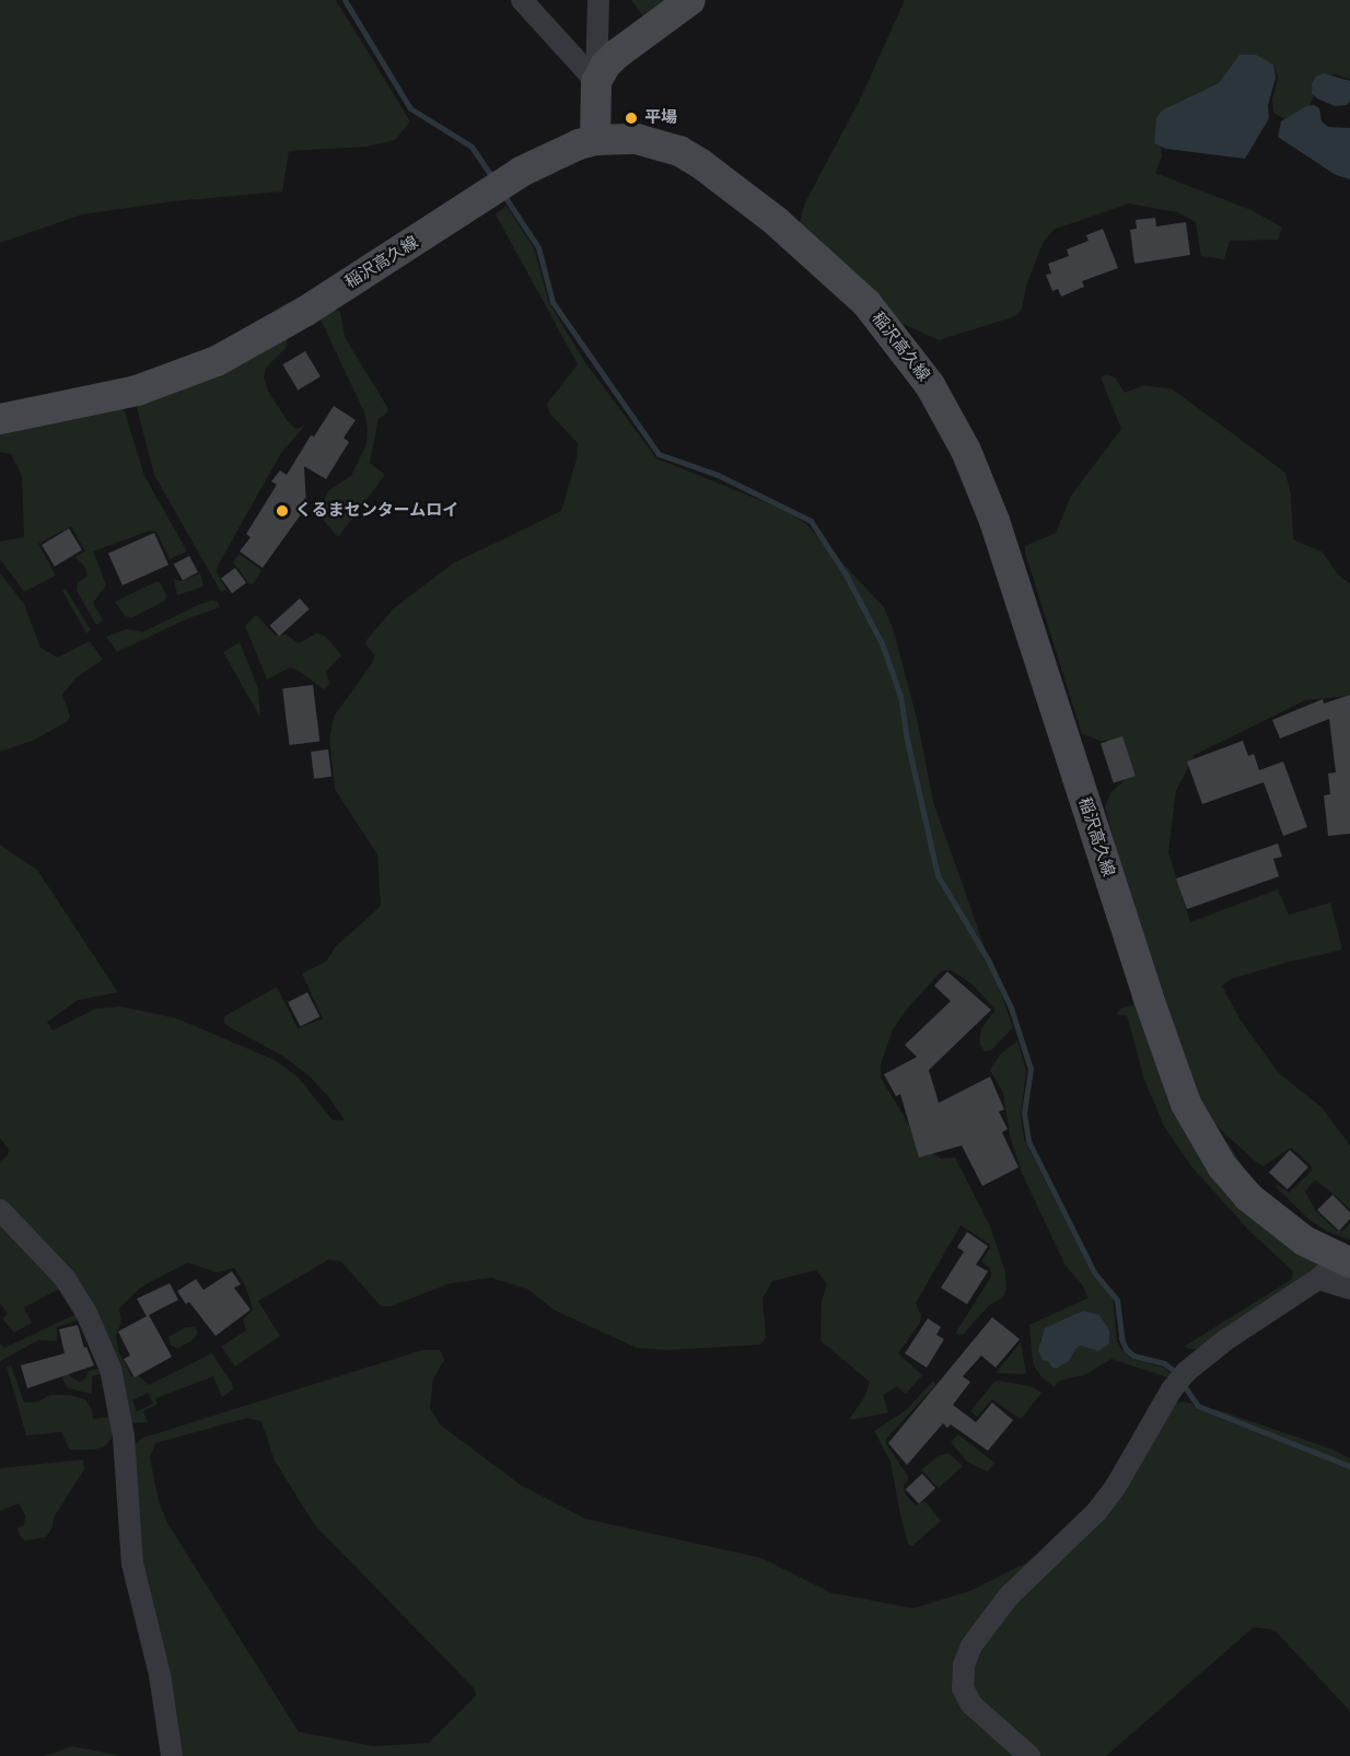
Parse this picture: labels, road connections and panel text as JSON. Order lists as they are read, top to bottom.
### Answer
{
  "streets": {
    "main road": ["稲沢高久線"]
  },
  "places": ["平場", "くるまセンタームロイ"]
}
